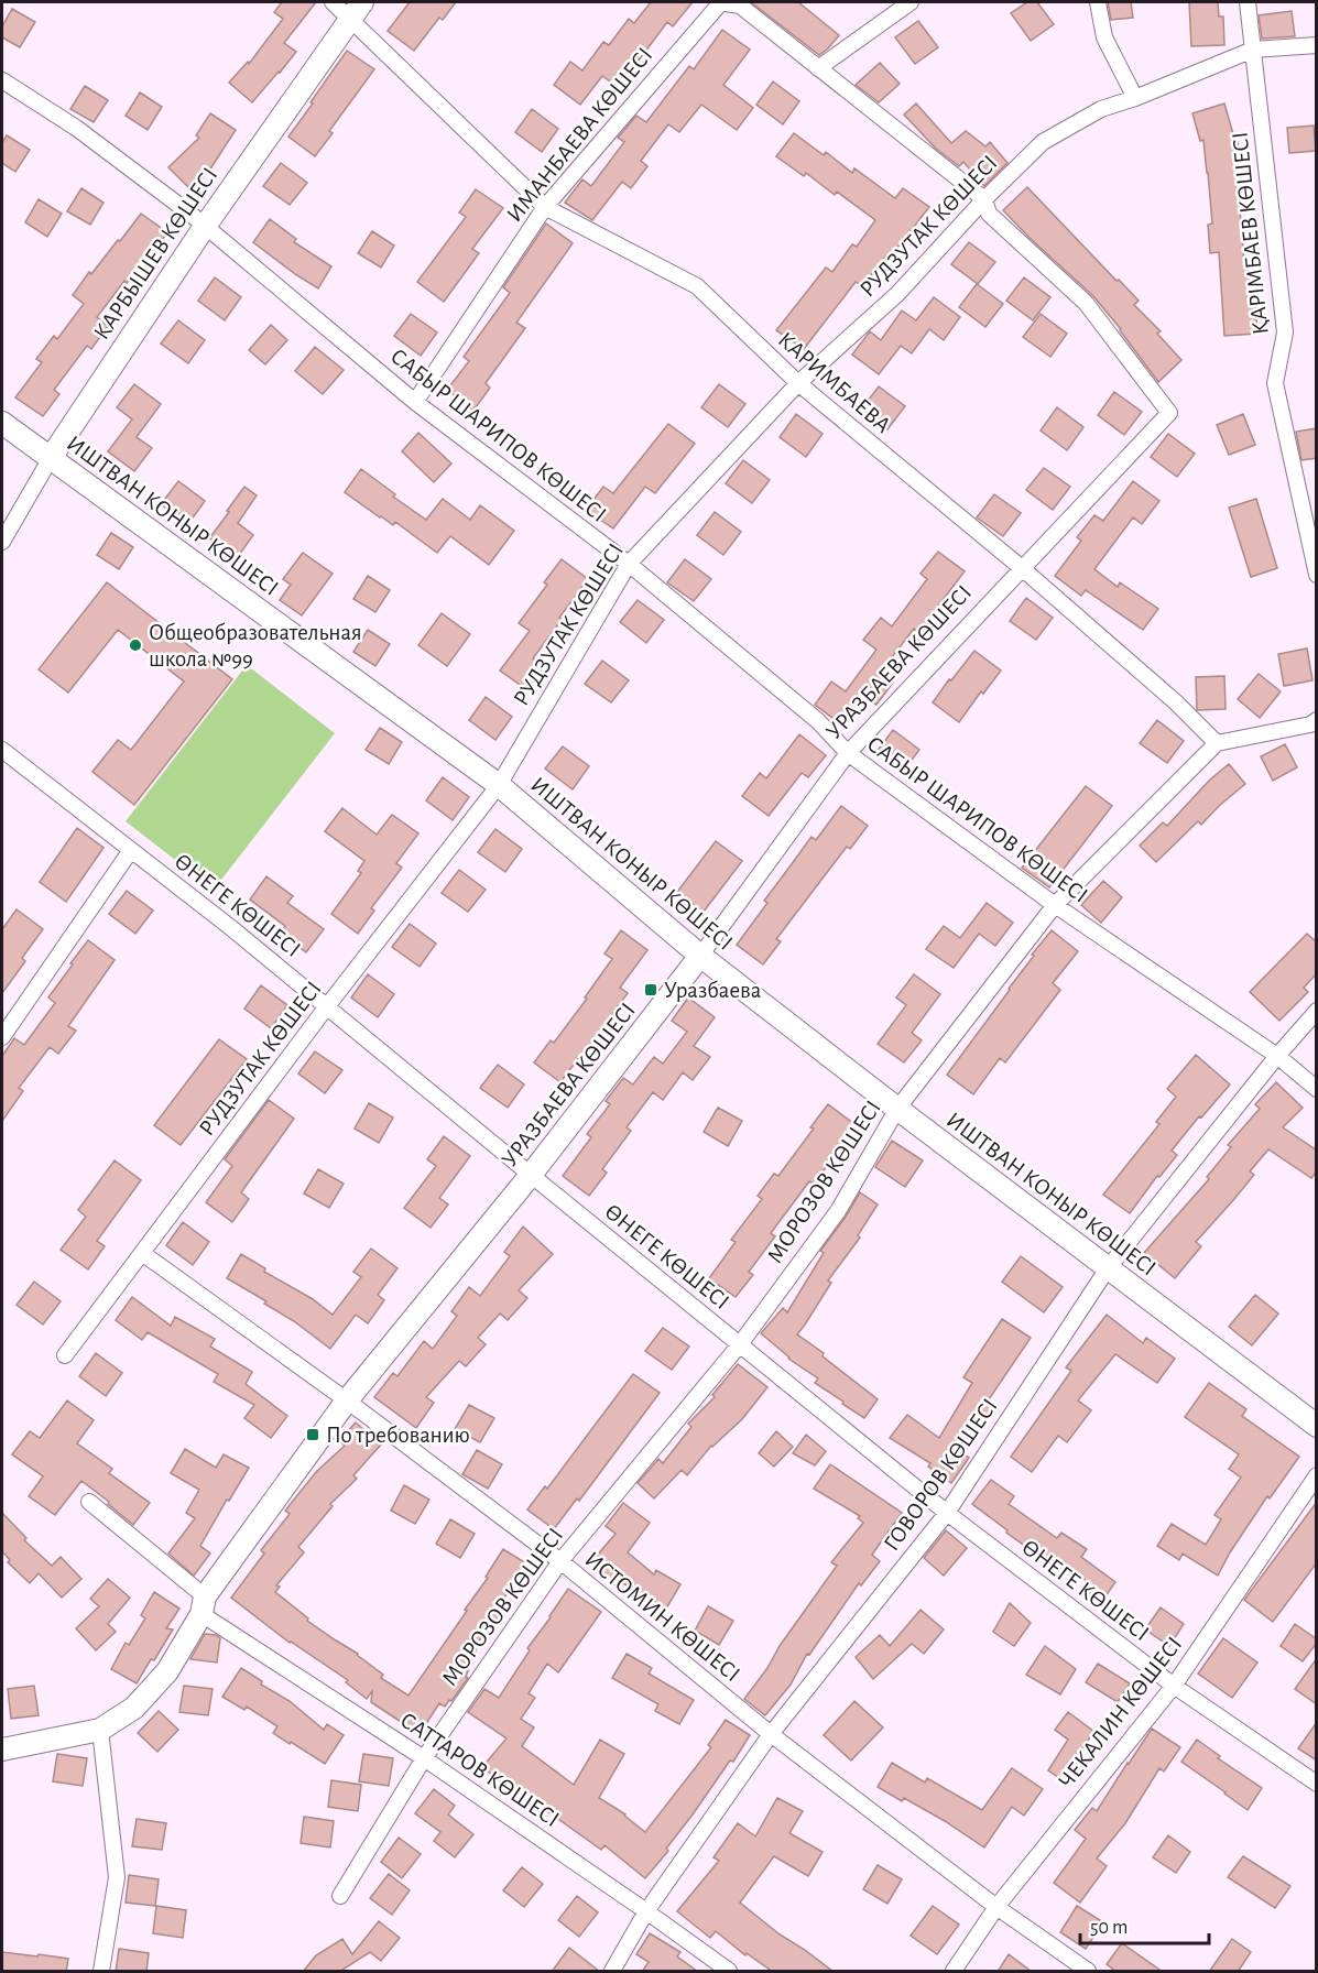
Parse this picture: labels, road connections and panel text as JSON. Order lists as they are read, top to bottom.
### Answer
{
  "streets": {
    "street": [
      "ИМАНБАЕВА КӨШЕСІ",
      "РУДЗУТАК КӨШЕСІ",
      "ҚАРІМБАЕВ КӨШЕСІ",
      "КАРБЫШЕВ КӨШЕСІ",
      "КАРИМБАЕВА",
      "САБЫР ШАРИПОВ КӨШЕСІ",
      "ИШТВАН КОНЫР КӨШЕСІ",
      "УРАЗБАЕВА КӨШЕСІ",
      "ӨНЕГЕ КӨШЕСІ",
      "МОРОЗОВ КӨШЕСІ",
      "ГОВОРОВ КӨШЕСІ",
      "ИСТОМИН КӨШЕСІ",
      "ЧЕКАЛИН КӨШЕСІ",
      "САТТАРОВ КӨШЕСІ"
    ]
  },
  "crossings": [
    ["ИМАНБАЕВА КӨШЕСІ", "КАРИМБАЕВА"],
    ["ИМАНБАЕВА КӨШЕСІ", "САБЫР ШАРИПОВ КӨШЕСІ"],
    ["РУДЗУТАК КӨШЕСІ", "ҚАРІМБАЕВ КӨШЕСІ"],
    ["РУДЗУТАК КӨШЕСІ", "КАРИМБАЕВА"],
    ["РУДЗУТАК КӨШЕСІ", "САБЫР ШАРИПОВ КӨШЕСІ"],
    ["РУДЗУТАК КӨШЕСІ", "ИШТВАН КОНЫР КӨШЕСІ"],
    ["РУДЗУТАК КӨШЕСІ", "УРАЗБАЕВА КӨШЕСІ"],
    ["РУДЗУТАК КӨШЕСІ", "ӨНЕГЕ КӨШЕСІ"],
    ["РУДЗУТАК КӨШЕСІ", "ИСТОМИН КӨШЕСІ"],
    ["КАРБЫШЕВ КӨШЕСІ", "КАРИМБАЕВА"],
    ["КАРБЫШЕВ КӨШЕСІ", "САБЫР ШАРИПОВ КӨШЕСІ"],
    ["КАРБЫШЕВ КӨШЕСІ", "ИШТВАН КОНЫР КӨШЕСІ"],
    ["КАРИМБАЕВА", "УРАЗБАЕВА КӨШЕСІ"],
    ["КАРИМБАЕВА", "МОРОЗОВ КӨШЕСІ"],
    ["САБЫР ШАРИПОВ КӨШЕСІ", "УРАЗБАЕВА КӨШЕСІ"],
    ["САБЫР ШАРИПОВ КӨШЕСІ", "МОРОЗОВ КӨШЕСІ"],
    ["САБЫР ШАРИПОВ КӨШЕСІ", "ГОВОРОВ КӨШЕСІ"],
    ["ИШТВАН КОНЫР КӨШЕСІ", "УРАЗБАЕВА КӨШЕСІ"],
    ["ИШТВАН КОНЫР КӨШЕСІ", "МОРОЗОВ КӨШЕСІ"],
    ["ИШТВАН КОНЫР КӨШЕСІ", "ГОВОРОВ КӨШЕСІ"],
    ["УРАЗБАЕВА КӨШЕСІ", "ӨНЕГЕ КӨШЕСІ"],
    ["УРАЗБАЕВА КӨШЕСІ", "ИСТОМИН КӨШЕСІ"],
    ["УРАЗБАЕВА КӨШЕСІ", "САТТАРОВ КӨШЕСІ"],
    ["ӨНЕГЕ КӨШЕСІ", "МОРОЗОВ КӨШЕСІ"],
    ["ӨНЕГЕ КӨШЕСІ", "ГОВОРОВ КӨШЕСІ"],
    ["ӨНЕГЕ КӨШЕСІ", "ЧЕКАЛИН КӨШЕСІ"],
    ["МОРОЗОВ КӨШЕСІ", "ИСТОМИН КӨШЕСІ"],
    ["МОРОЗОВ КӨШЕСІ", "САТТАРОВ КӨШЕСІ"],
    ["ГОВОРОВ КӨШЕСІ", "ИСТОМИН КӨШЕСІ"],
    ["ГОВОРОВ КӨШЕСІ", "САТТАРОВ КӨШЕСІ"],
    ["ИСТОМИН КӨШЕСІ", "ЧЕКАЛИН КӨШЕСІ"]
  ],
  "places": {
    "other": ["Общеобразовательная школа №99"],
    "transit": ["Уразбаева", "По требованию"]
  },
  "scale_bar": "50 m"
}
